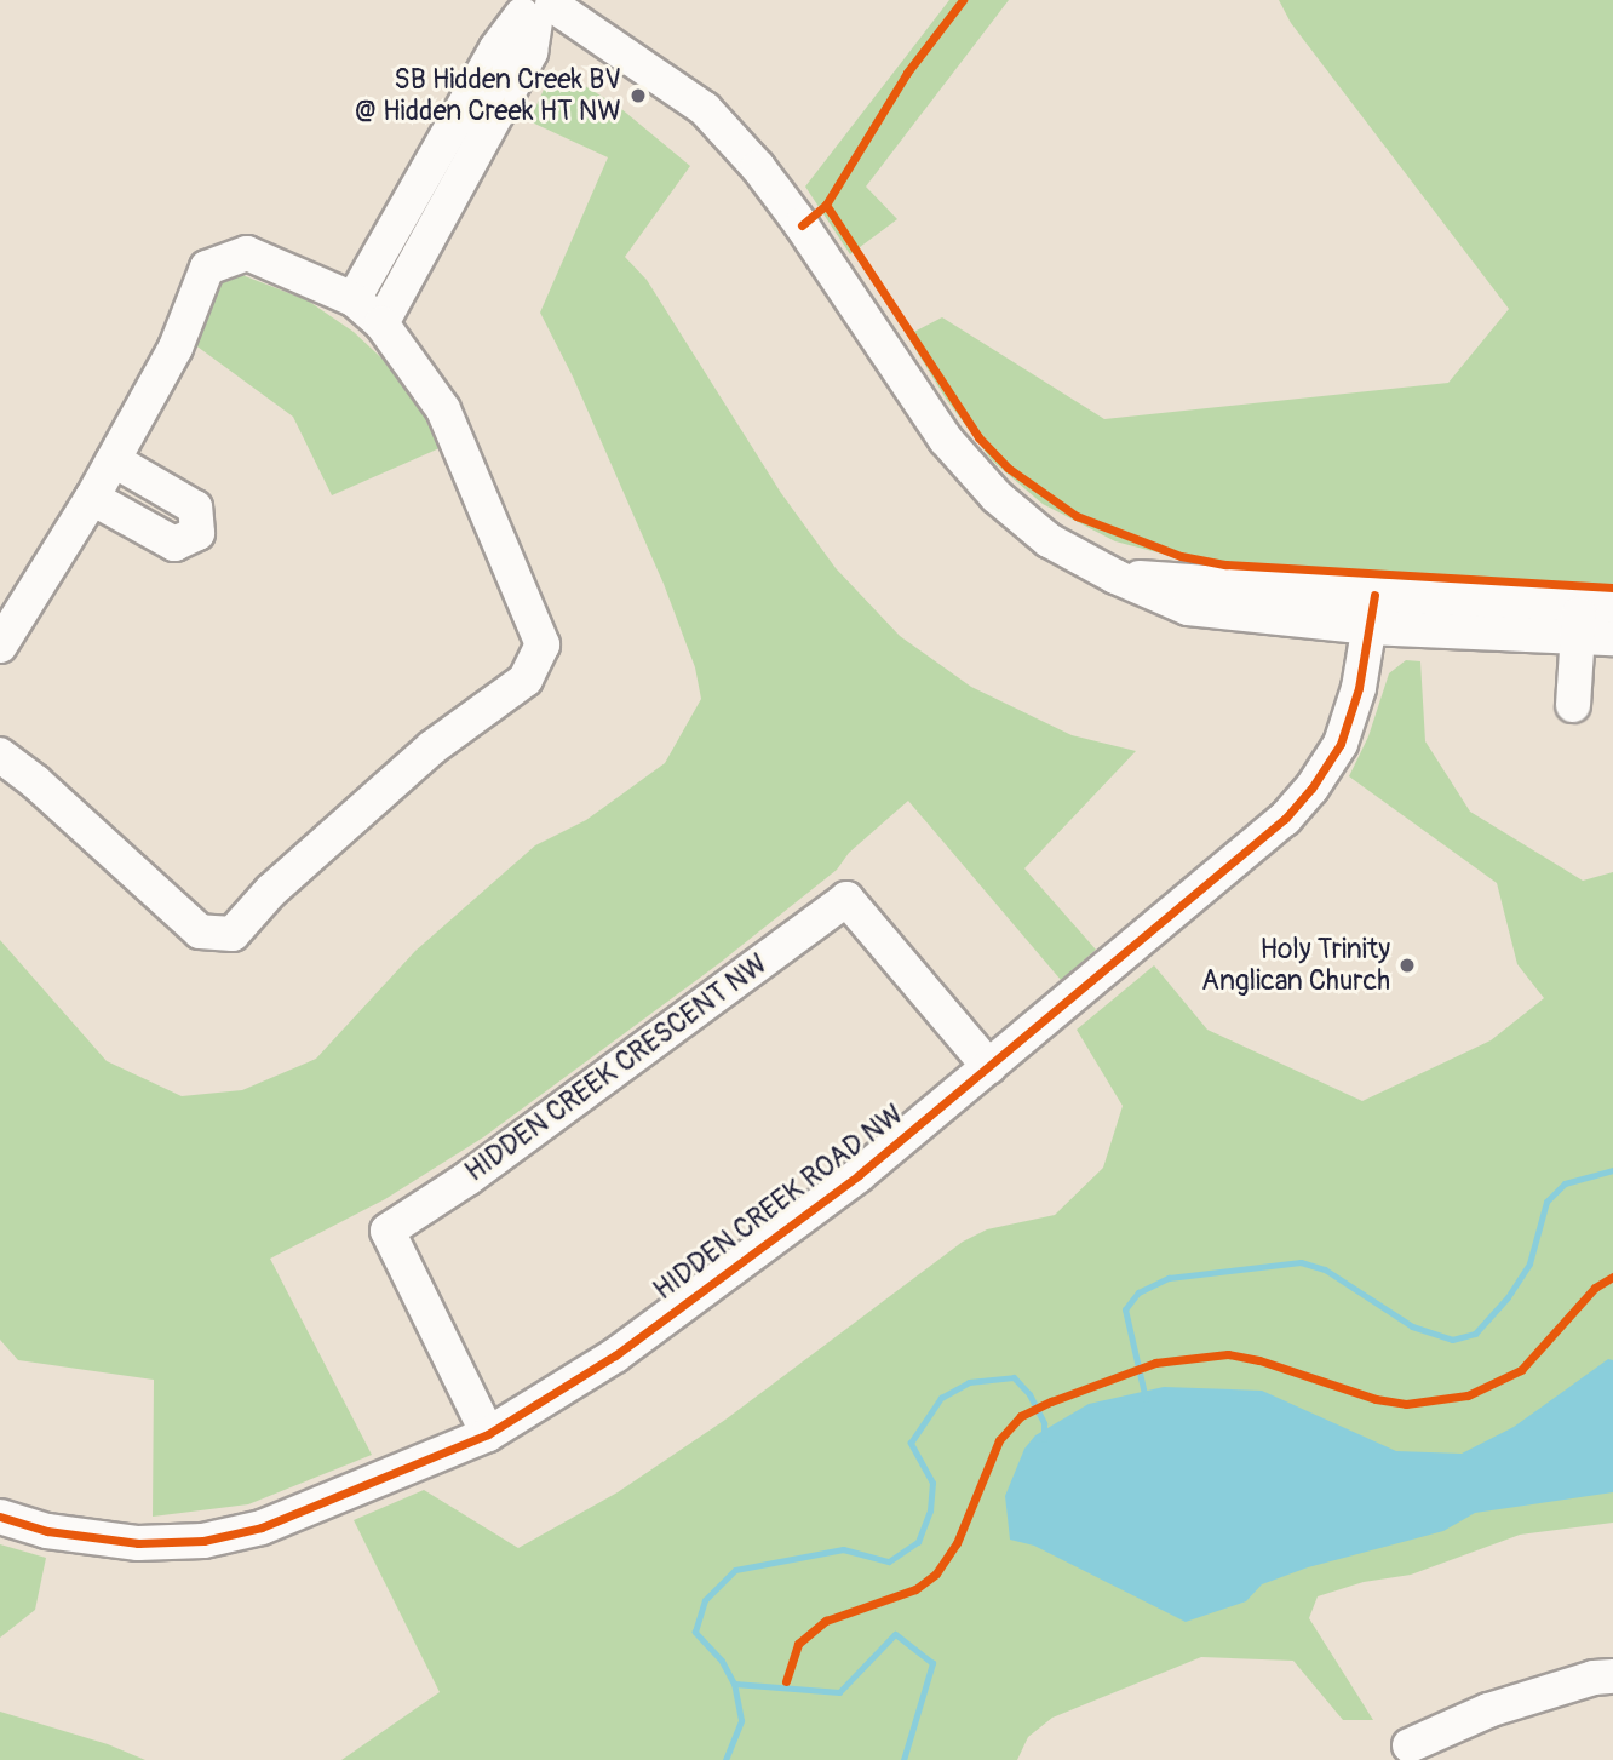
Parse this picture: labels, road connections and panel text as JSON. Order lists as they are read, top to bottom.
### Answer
{
  "streets": {
    "street": ["HIDDEN CREEK CRESCENT NW", "HIDDEN CREEK ROAD NW"]
  },
  "crossings": [
    ["HIDDEN CREEK CRESCENT NW", "HIDDEN CREEK ROAD NW"]
  ],
  "places": ["SB Hidden Creek BV @ Hidden Creek HT NW", "Holy Trinity Anglican Church"]
}
